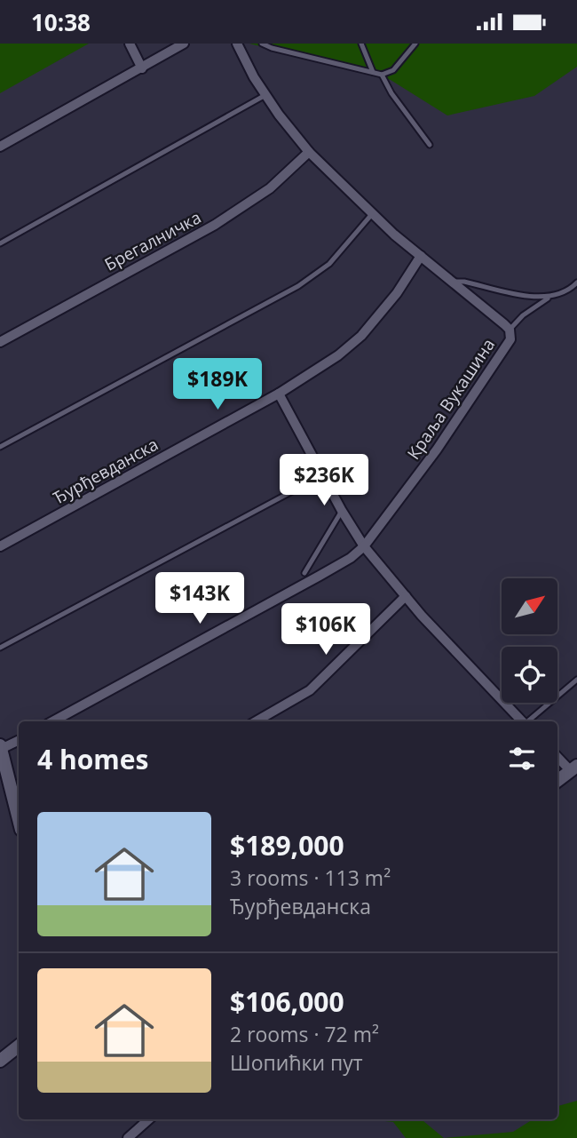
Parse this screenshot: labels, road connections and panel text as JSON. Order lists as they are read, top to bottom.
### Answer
{
  "streets": {
    "street": ["Брегалничка", "Краља Вукашина", "Ђурђевданска"]
  },
  "crossings": [
    ["Брегалничка", "Краља Вукашина"],
    ["Краља Вукашина", "Ђурђевданска"]
  ],
  "north": "top right",
  "page": {
    "status": "10:38",
    "price": [
      "$189K",
      "$236K",
      "$143K",
      "$106K"
    ],
    "heading": "4 homes",
    "list": [
      {
        "name": "$189,000",
        "note": "3 rooms · 113 m² · Ђурђевданска"
      },
      {
        "name": "$106,000",
        "note": "2 rooms · 72 m² · Шопићки пут"
      }
    ]
  }
}
